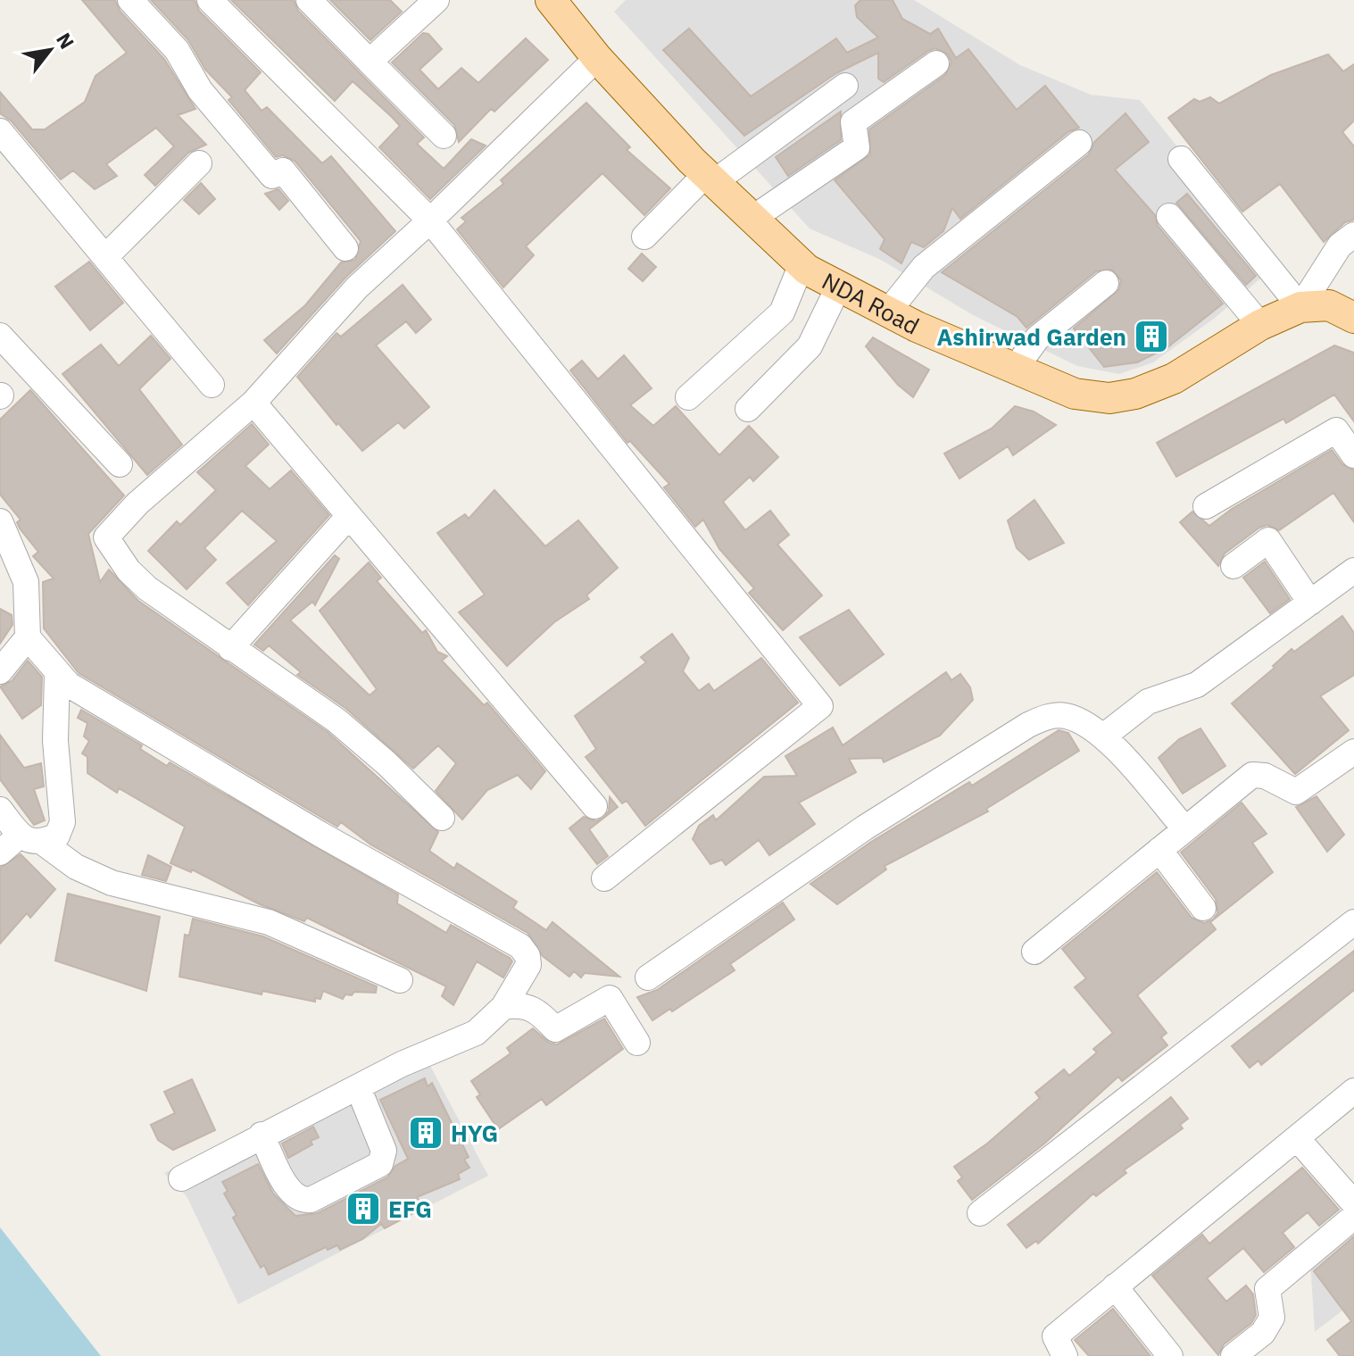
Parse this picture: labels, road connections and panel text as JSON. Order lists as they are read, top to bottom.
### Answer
{
  "streets": {
    "main road": ["NDA Road"]
  },
  "places": {
    "building": ["Ashirwad Garden", "HYG", "EFG"]
  },
  "north": "top right"
}
